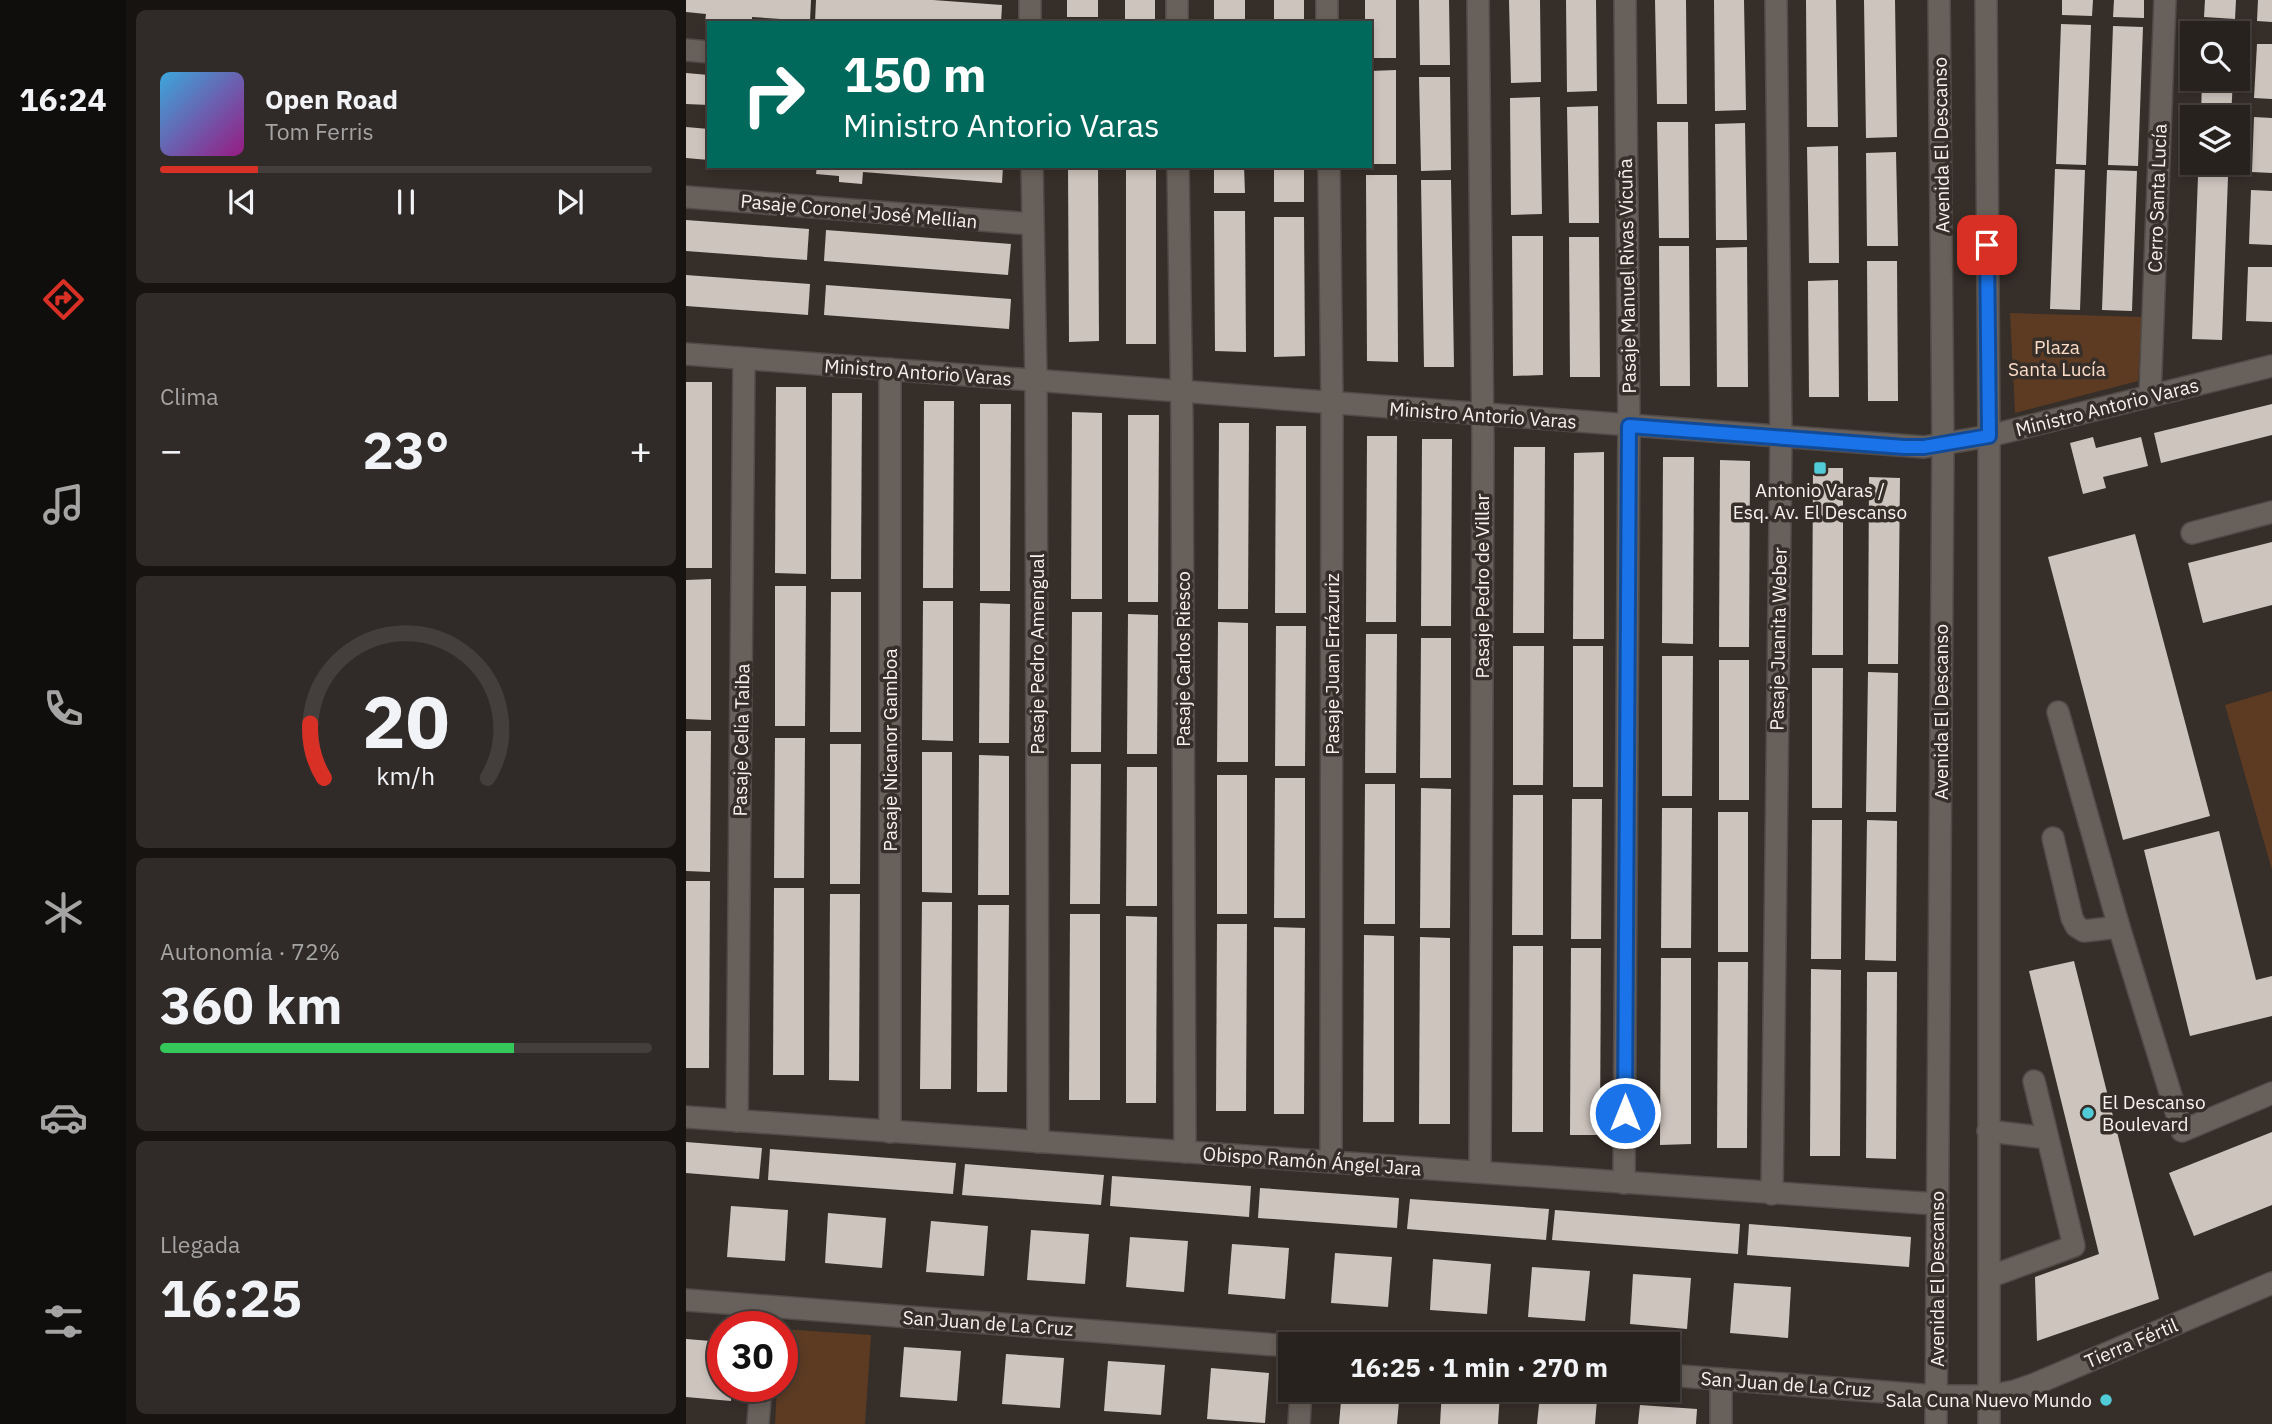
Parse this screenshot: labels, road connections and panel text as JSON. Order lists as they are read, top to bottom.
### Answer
{
  "streets": {
    "street": [
      "Avenida El Descanso",
      "Cerro Santa Lucía",
      "Pasaje Coronel José Mellian",
      "Pasaje Manuel Rivas Vicuña",
      "Ministro Antorio Varas",
      "Pasaje Pedro de Villar",
      "Pasaje Juanita Weber",
      "Pasaje Pedro Amengual",
      "Pasaje Carlos Riesco",
      "Pasaje Juan Errázuriz",
      "Pasaje Celia Taiba",
      "Pasaje Nicanor Gamboa",
      "Obispo Ramón Ángel Jara",
      "San Juan de La Cruz",
      "Tierra Fértil"
    ]
  },
  "crossings": [
    ["Avenida El Descanso", "Ministro Antorio Varas"],
    ["Avenida El Descanso", "Obispo Ramón Ángel Jara"],
    ["Avenida El Descanso", "San Juan de La Cruz"],
    ["Cerro Santa Lucía", "Ministro Antorio Varas"],
    ["Pasaje Coronel José Mellian", "Pasaje Pedro Amengual"],
    ["Pasaje Manuel Rivas Vicuña", "Ministro Antorio Varas"],
    ["Pasaje Manuel Rivas Vicuña", "Obispo Ramón Ángel Jara"],
    ["Ministro Antorio Varas", "Pasaje Pedro de Villar"],
    ["Ministro Antorio Varas", "Pasaje Juanita Weber"],
    ["Ministro Antorio Varas", "Pasaje Pedro Amengual"],
    ["Ministro Antorio Varas", "Pasaje Carlos Riesco"],
    ["Ministro Antorio Varas", "Pasaje Juan Errázuriz"],
    ["Ministro Antorio Varas", "Pasaje Celia Taiba"],
    ["Ministro Antorio Varas", "Pasaje Nicanor Gamboa"],
    ["Pasaje Pedro de Villar", "Obispo Ramón Ángel Jara"],
    ["Pasaje Juanita Weber", "Obispo Ramón Ángel Jara"],
    ["Pasaje Pedro Amengual", "Obispo Ramón Ángel Jara"],
    ["Pasaje Carlos Riesco", "Obispo Ramón Ángel Jara"],
    ["Pasaje Juan Errázuriz", "Obispo Ramón Ángel Jara"],
    ["Pasaje Celia Taiba", "Obispo Ramón Ángel Jara"],
    ["Pasaje Nicanor Gamboa", "Obispo Ramón Ángel Jara"],
    ["San Juan de La Cruz", "Tierra Fértil"]
  ],
  "parks": ["Plaza Santa Lucía"],
  "places": {
    "transit": ["Antonio Varas / Esq. Av. El Descanso"],
    "other": ["El Descanso Boulevard", "Sala Cuna Nuevo Mundo"]
  },
  "page": {
    "tabs": "16:24",
    "turn": ["150 m", "Ministro Antorio Varas"],
    "song": ["Open Road", "Tom Ferris"],
    "tile": [
      "Clima",
      ["Autonomía · 72%", "360 km"],
      ["Llegada", "16:25"]
    ],
    "heat": ["−", "23°", "+"],
    "limit": "30",
    "trip": "16:25 · 1 min · 270 m",
    "gauge": ["20", "km/h"]
  }
}
